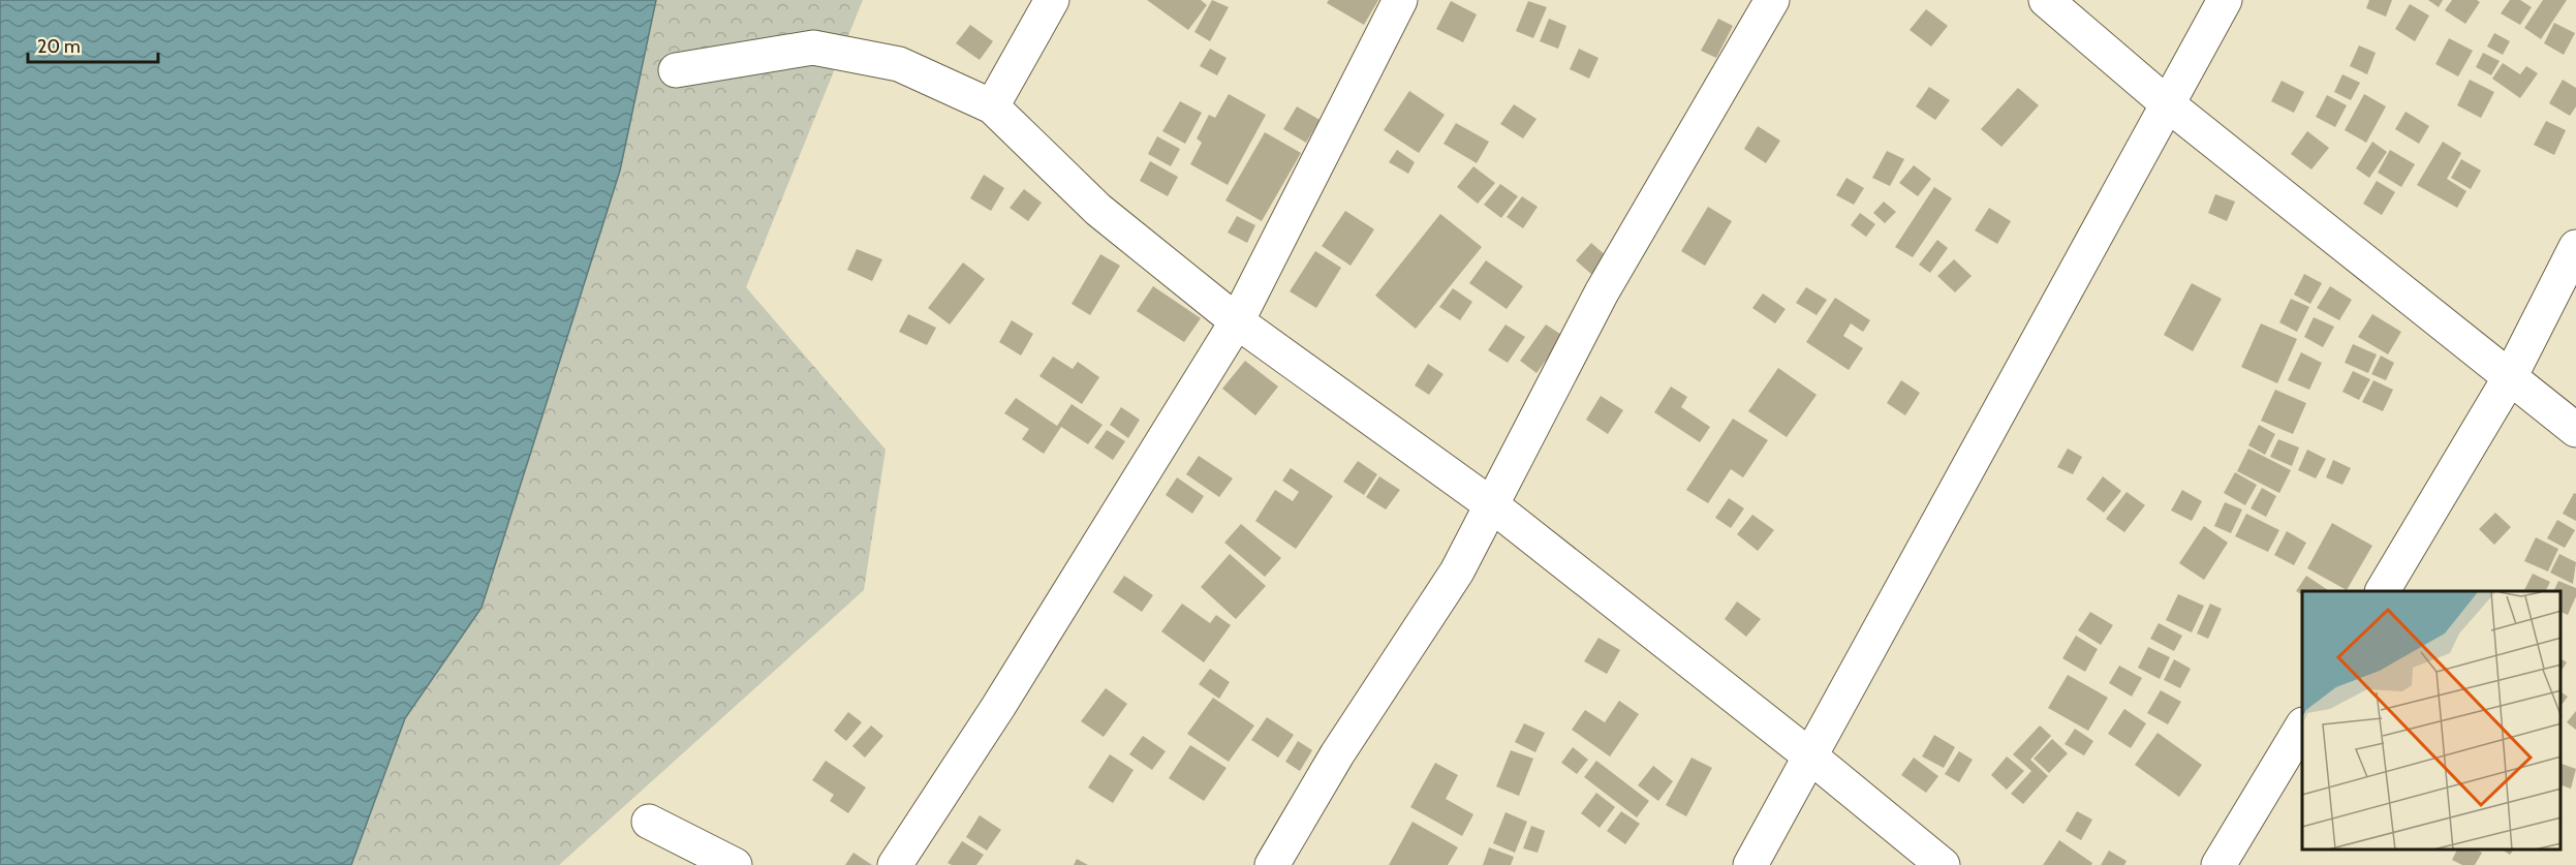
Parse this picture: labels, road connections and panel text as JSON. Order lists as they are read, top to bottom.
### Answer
{
  "scale_bar": "20 m"
}
